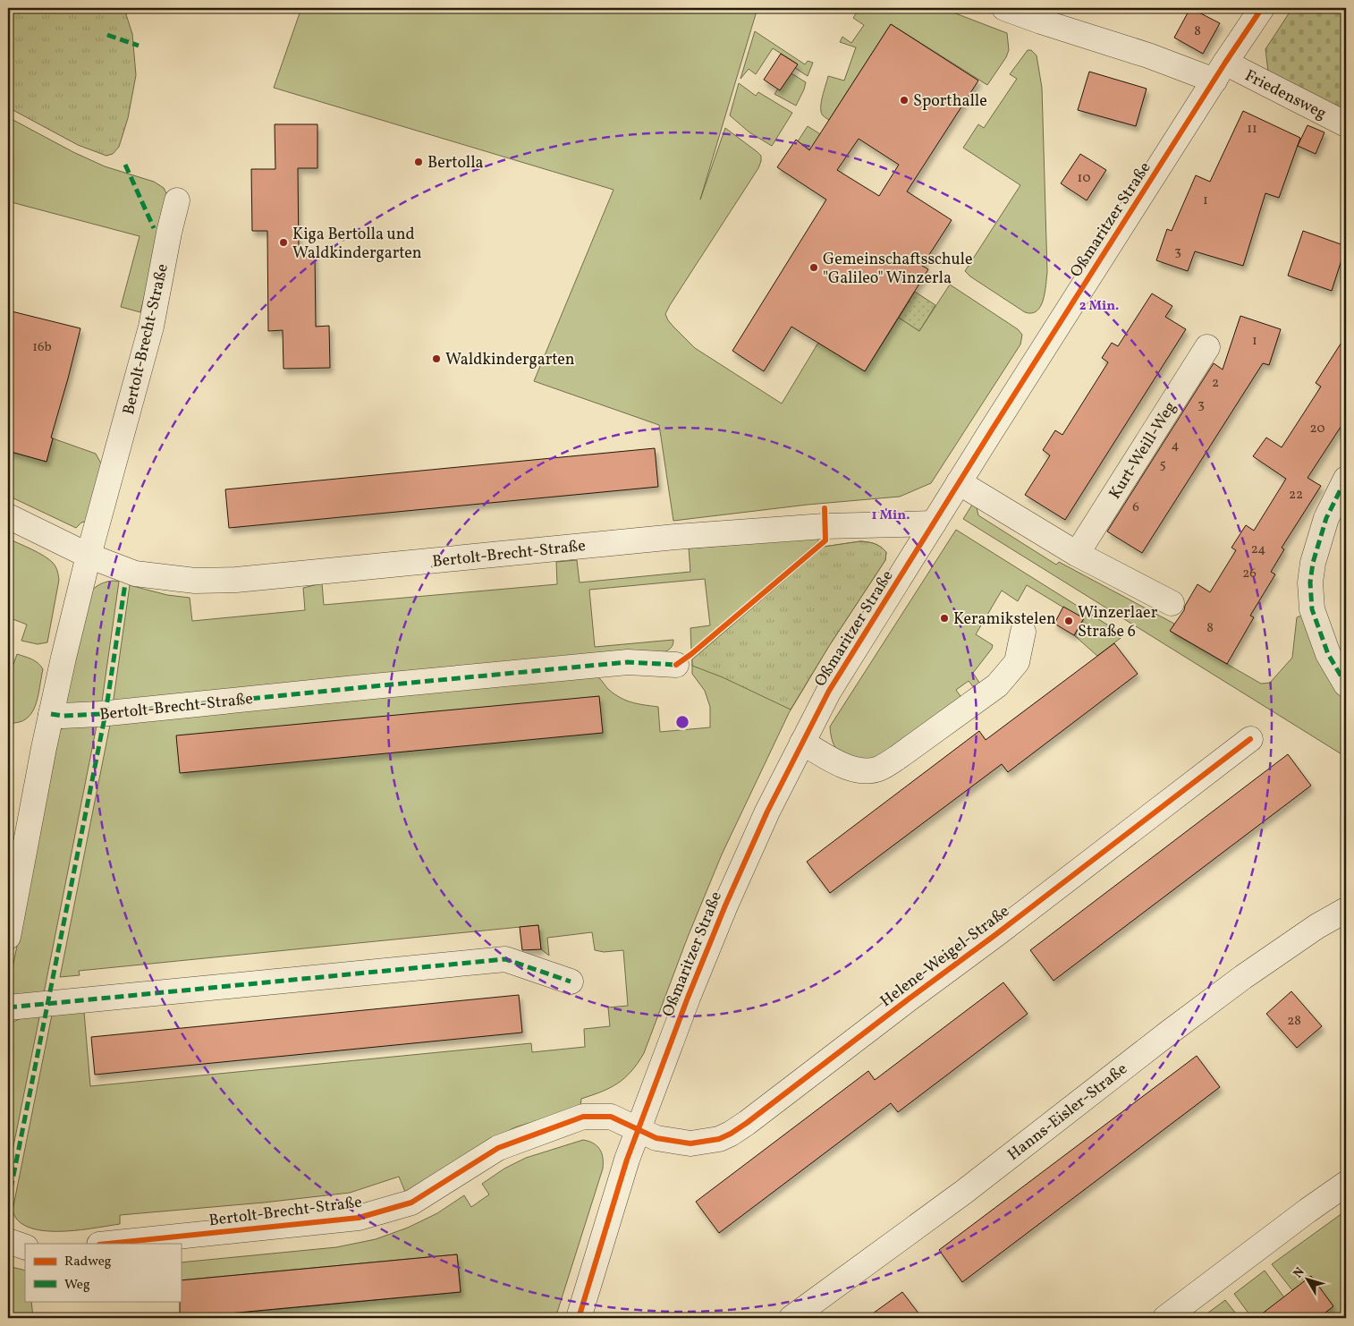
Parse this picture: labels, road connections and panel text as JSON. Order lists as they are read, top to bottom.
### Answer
{
  "streets": {
    "street": [
      "Friedensweg",
      "Oßmaritzer Straße",
      "Bertolt-Brecht-Straße",
      "Kurt-Weill-Weg",
      "Helene-Weigel-Straße",
      "Hanns-Eisler-Straße"
    ]
  },
  "crossings": [
    ["Friedensweg", "Oßmaritzer Straße"],
    ["Oßmaritzer Straße", "Bertolt-Brecht-Straße"],
    ["Oßmaritzer Straße", "Helene-Weigel-Straße"],
    ["Bertolt-Brecht-Straße", "Helene-Weigel-Straße"]
  ],
  "places": [
    "Sporthalle",
    "Bertolla",
    "Kiga Bertolla und Waldkindergarten",
    "Gemeinschaftsschule \"Galileo\" Winzerla",
    "Waldkindergarten",
    "Keramikstelen",
    "Winzerlaer Straße 6"
  ],
  "house_numbers": [
    "8",
    "11",
    "10",
    "1",
    "3",
    "1",
    "16b",
    "2",
    "3",
    "20",
    "4",
    "5",
    "22",
    "6",
    "24",
    "26",
    "8",
    "28"
  ],
  "legend": ["Radweg", "Weg"],
  "north": "top left",
  "rings": ["2 Min.", "1 Min."]
}
